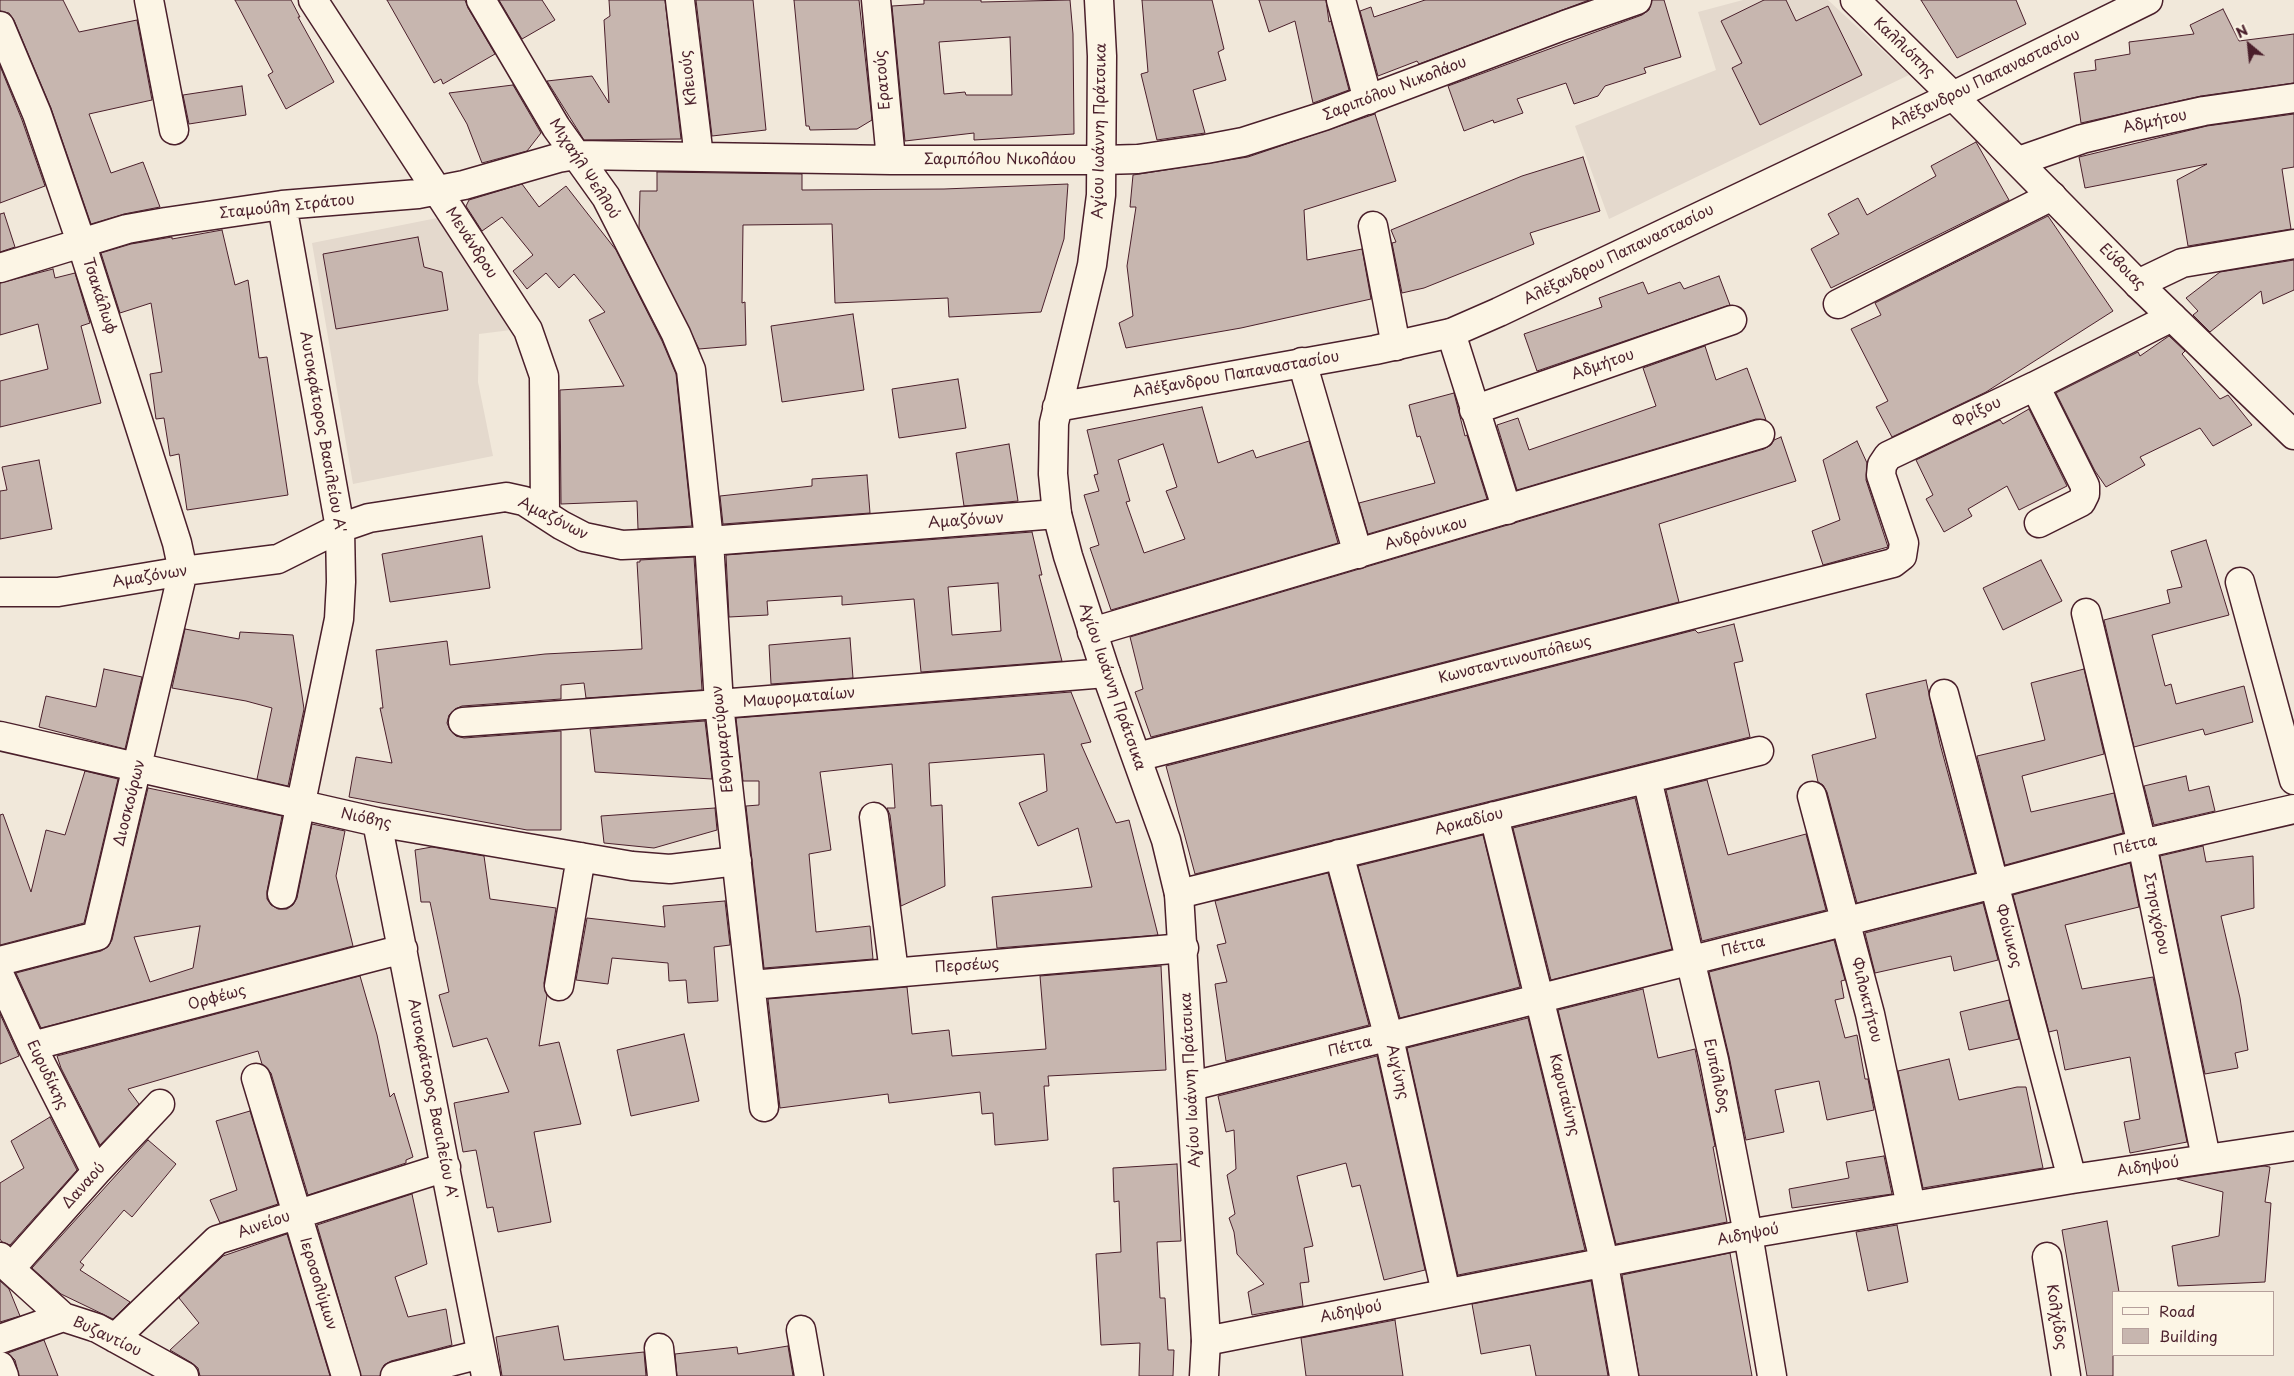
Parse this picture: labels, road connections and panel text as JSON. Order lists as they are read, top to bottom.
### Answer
{
  "streets": {
    "street": [
      "Καλλιόπης",
      "Κλειούς",
      "Ερατούς",
      "Αλέξανδρου Παπαναστασίου",
      "Σαριπόλου Νικολάου",
      "Αδμήτου",
      "Αγίου Ιωάννη Πράτσικα",
      "Μιχαήλ Ψελλού",
      "Σταμούλη Στράτου",
      "Μενάνδρου",
      "Εύβοιας",
      "Τσακάλωφ",
      "Φρίξου",
      "Αυτοκράτορος Βασιλείου A'",
      "Αμαζόνων",
      "Ανδρόνικου",
      "Κωνσταντινουπόλεως",
      "Μαυροματαίων",
      "Εθνομαρτύρων",
      "Διοσκούρων",
      "Νιόβης",
      "Αρκαδίου",
      "Πέττα",
      "Στησιχόρου",
      "Φοίνικος",
      "Περσέως",
      "Ορφέως",
      "Φιλοκτήτου",
      "Αιγίνης",
      "Ευρυδίκης",
      "Ευπόλιδος",
      "Καρυταίνης",
      "Αιδηψού",
      "Δαναού",
      "Αινείου",
      "Ιεροσολύμων",
      "Κολχίδος",
      "Βυζαντίου"
    ]
  },
  "crossings": [
    ["Καλλιόπης", "Αλέξανδρου Παπαναστασίου"],
    ["Καλλιόπης", "Εύβοιας"],
    ["Κλειούς", "Σαριπόλου Νικολάου"],
    ["Ερατούς", "Σαριπόλου Νικολάου"],
    ["Αλέξανδρου Παπαναστασίου", "Αγίου Ιωάννη Πράτσικα"],
    ["Αλέξανδρου Παπαναστασίου", "Εύβοιας"],
    ["Σαριπόλου Νικολάου", "Αγίου Ιωάννη Πράτσικα"],
    ["Σαριπόλου Νικολάου", "Μιχαήλ Ψελλού"],
    ["Σαριπόλου Νικολάου", "Σταμούλη Στράτου"],
    ["Αδμήτου", "Εύβοιας"],
    ["Αγίου Ιωάννη Πράτσικα", "Αμαζόνων"],
    ["Αγίου Ιωάννη Πράτσικα", "Ανδρόνικου"],
    ["Αγίου Ιωάννη Πράτσικα", "Κωνσταντινουπόλεως"],
    ["Αγίου Ιωάννη Πράτσικα", "Μαυροματαίων"],
    ["Αγίου Ιωάννη Πράτσικα", "Αρκαδίου"],
    ["Αγίου Ιωάννη Πράτσικα", "Πέττα"],
    ["Αγίου Ιωάννη Πράτσικα", "Περσέως"],
    ["Αγίου Ιωάννη Πράτσικα", "Αιδηψού"],
    ["Μιχαήλ Ψελλού", "Σταμούλη Στράτου"],
    ["Μιχαήλ Ψελλού", "Εθνομαρτύρων"],
    ["Σταμούλη Στράτου", "Μενάνδρου"],
    ["Σταμούλη Στράτου", "Τσακάλωφ"],
    ["Σταμούλη Στράτου", "Αυτοκράτορος Βασιλείου A'"],
    ["Μενάνδρου", "Αμαζόνων"],
    ["Εύβοιας", "Φρίξου"],
    ["Τσακάλωφ", "Αμαζόνων"],
    ["Τσακάλωφ", "Διοσκούρων"],
    ["Φρίξου", "Κωνσταντινουπόλεως"],
    ["Αυτοκράτορος Βασιλείου A'", "Αμαζόνων"],
    ["Αυτοκράτορος Βασιλείου A'", "Νιόβης"],
    ["Αυτοκράτορος Βασιλείου A'", "Ορφέως"],
    ["Αυτοκράτορος Βασιλείου A'", "Αινείου"],
    ["Αμαζόνων", "Εθνομαρτύρων"],
    ["Αμαζόνων", "Διοσκούρων"],
    ["Μαυροματαίων", "Εθνομαρτύρων"],
    ["Εθνομαρτύρων", "Νιόβης"],
    ["Εθνομαρτύρων", "Περσέως"],
    ["Διοσκούρων", "Νιόβης"],
    ["Αρκαδίου", "Αιγίνης"],
    ["Αρκαδίου", "Ευπόλιδος"],
    ["Αρκαδίου", "Καρυταίνης"],
    ["Πέττα", "Στησιχόρου"],
    ["Πέττα", "Φοίνικος"],
    ["Πέττα", "Φιλοκτήτου"],
    ["Πέττα", "Αιγίνης"],
    ["Πέττα", "Ευπόλιδος"],
    ["Πέττα", "Καρυταίνης"],
    ["Στησιχόρου", "Αιδηψού"],
    ["Φοίνικος", "Αιδηψού"],
    ["Ορφέως", "Ευρυδίκης"],
    ["Φιλοκτήτου", "Αιδηψού"],
    ["Αιγίνης", "Αιδηψού"],
    ["Ευρυδίκης", "Δαναού"],
    ["Ευπόλιδος", "Αιδηψού"],
    ["Καρυταίνης", "Αιδηψού"],
    ["Αινείου", "Ιεροσολύμων"],
    ["Αινείου", "Βυζαντίου"]
  ],
  "legend": ["Road", "Building"],
  "north": "top left"
}
